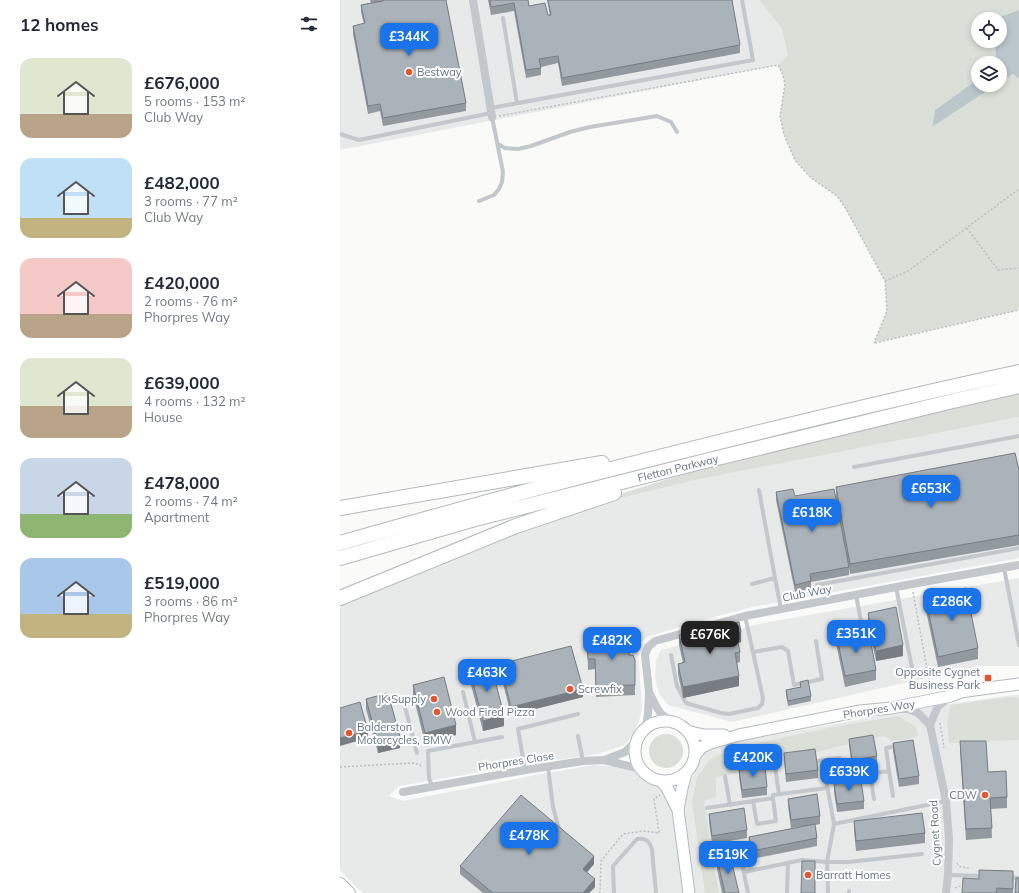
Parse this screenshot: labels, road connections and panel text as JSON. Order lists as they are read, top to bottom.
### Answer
{
  "streets": {
    "highway": ["Fletton Parkway"],
    "street": [
      "Club Way",
      "Phorpres Way",
      "Phorpres Close",
      "Cygnet Road"
    ]
  },
  "crossings": [
    ["Club Way", "Phorpres Way"],
    ["Club Way", "Phorpres Close"],
    ["Phorpres Way", "Phorpres Close"]
  ],
  "places": {
    "other": [
      "Bestway",
      "Screwfix",
      "JK Supply",
      "Wood Fired Pizza",
      "Balderston Motorcycles, BMW",
      "CDW",
      "Barratt Homes"
    ],
    "transit": ["Opposite Cygnet Business Park"]
  },
  "page": {
    "heading": "12 homes",
    "price": [
      "£344K",
      "£653K",
      "£618K",
      "£286K",
      "£351K",
      "£676K",
      "£482K",
      "£463K",
      "£420K",
      "£639K",
      "£478K",
      "£519K"
    ],
    "list": [
      {
        "name": "£676,000",
        "note": "5 rooms · 153 m² · Club Way"
      },
      {
        "name": "£482,000",
        "note": "3 rooms · 77 m² · Club Way"
      },
      {
        "name": "£420,000",
        "note": "2 rooms · 76 m² · Phorpres Way"
      },
      {
        "name": "£639,000",
        "note": "4 rooms · 132 m² · House"
      },
      {
        "name": "£478,000",
        "note": "2 rooms · 74 m² · Apartment"
      },
      {
        "name": "£519,000",
        "note": "3 rooms · 86 m² · Phorpres Way"
      }
    ]
  }
}
